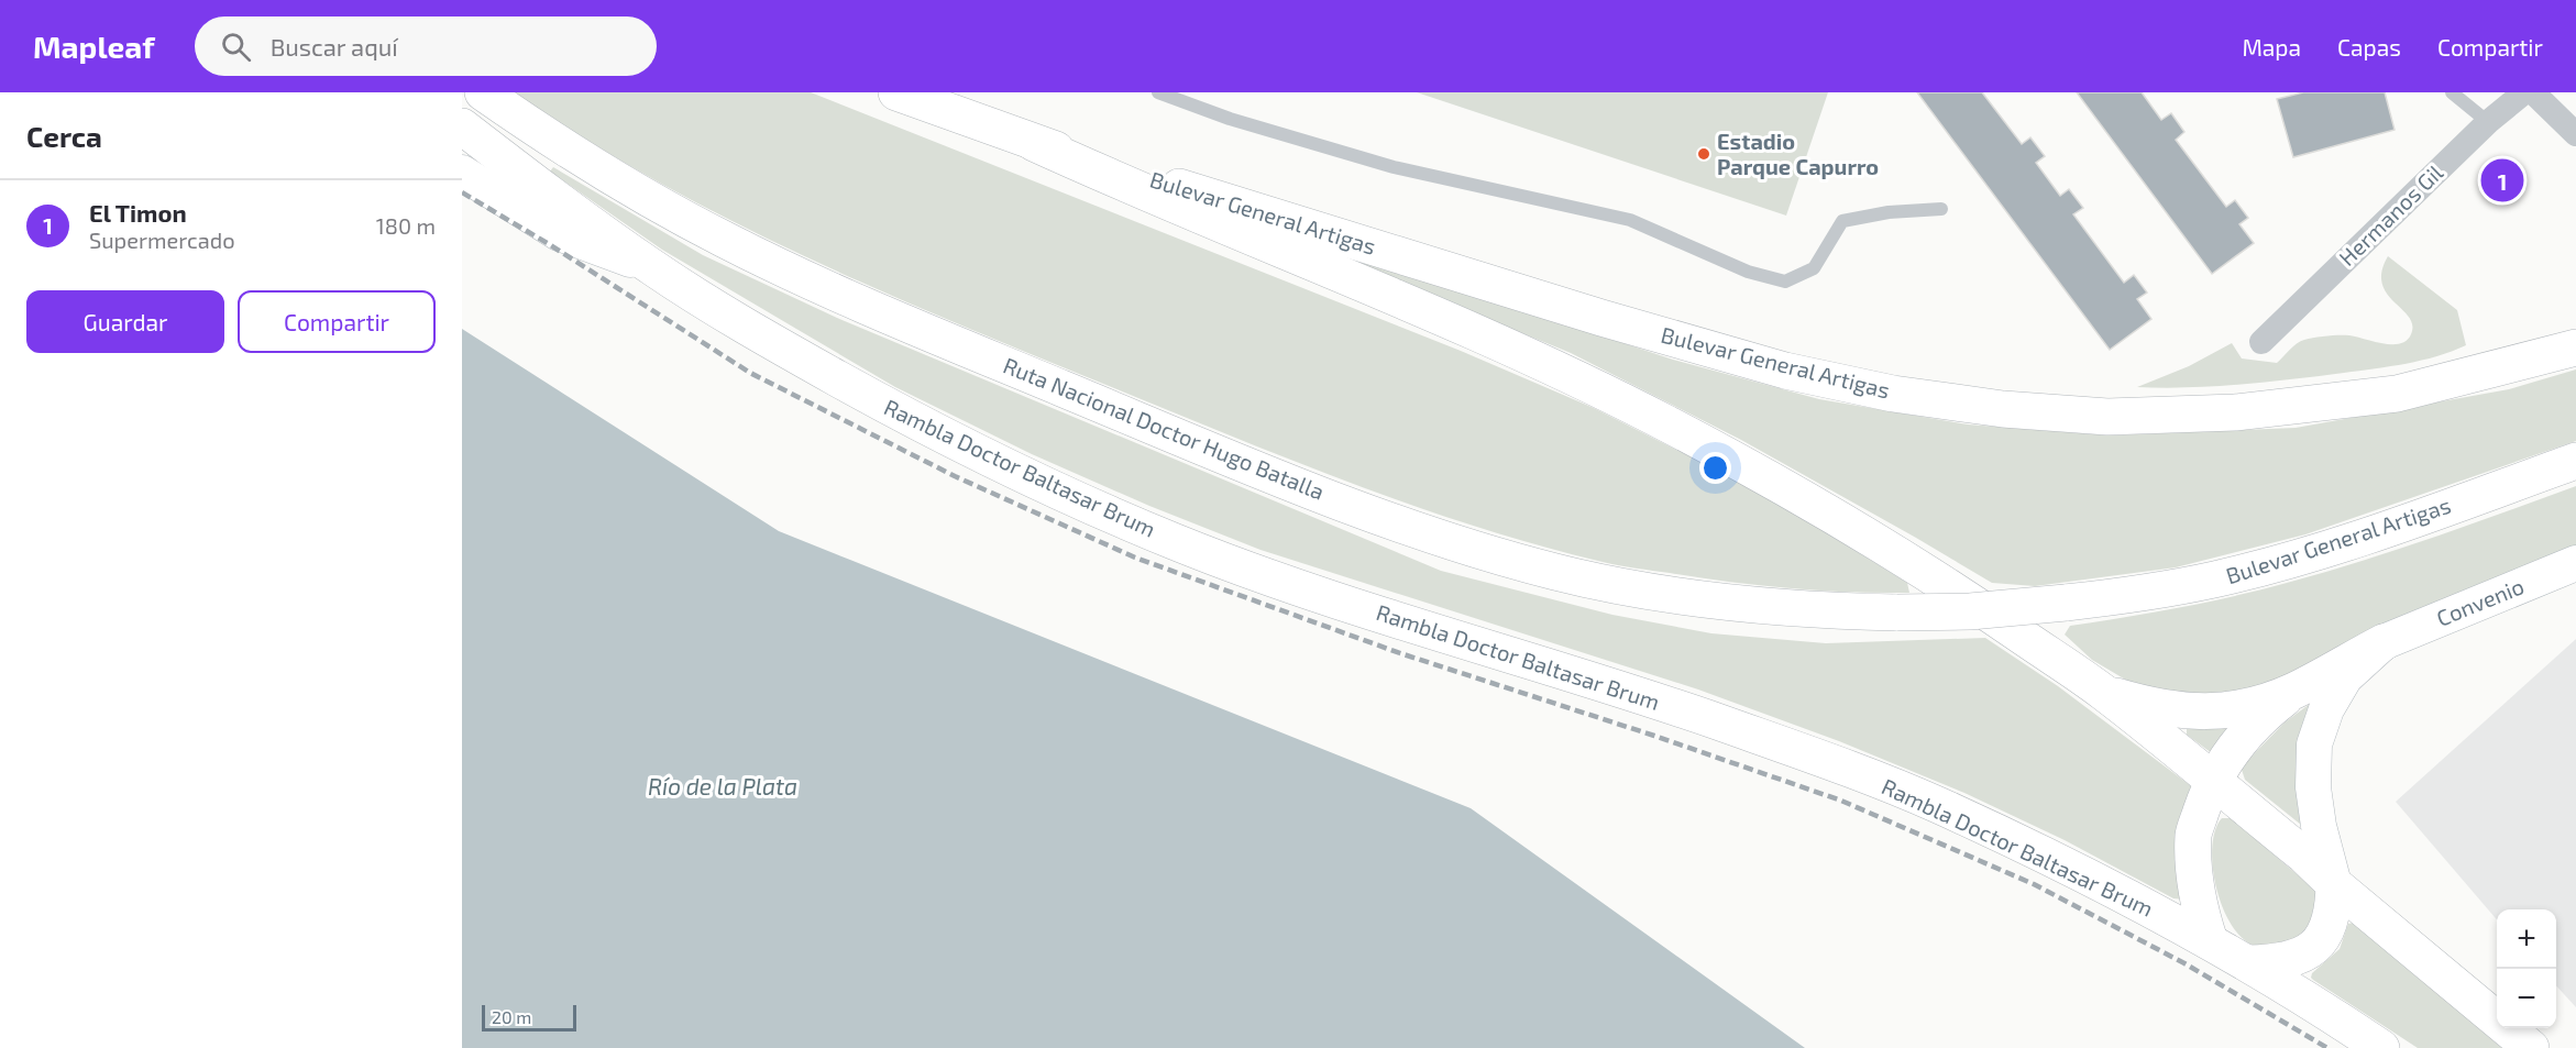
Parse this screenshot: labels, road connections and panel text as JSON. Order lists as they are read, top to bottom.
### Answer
{
  "streets": {
    "highway": ["Bulevar General Artigas", "Ruta Nacional Doctor Hugo Batalla", "Rambla Doctor Baltasar Brum"],
    "street": ["Hermanos Gil", "Convenio"]
  },
  "crossings": [
    ["Bulevar General Artigas", "Ruta Nacional Doctor Hugo Batalla"]
  ],
  "water": ["Río de la Plata"],
  "places": ["Estadio Parque Capurro"],
  "scale_bar": "20 m",
  "page": {
    "header": "Mapleaf",
    "search": "Buscar aquí",
    "nav": ["Mapa", "Capas", "Compartir"],
    "heading": "Cerca",
    "pins": "1",
    "list": [
      {
        "mark": "1",
        "name": "El Timon",
        "note": "Supermercado",
        "value": "180 m"
      }
    ],
    "buttons": ["Guardar", "Compartir"],
    "map_buttons": ["+", "−"],
    "scale": "20 m"
  }
}
